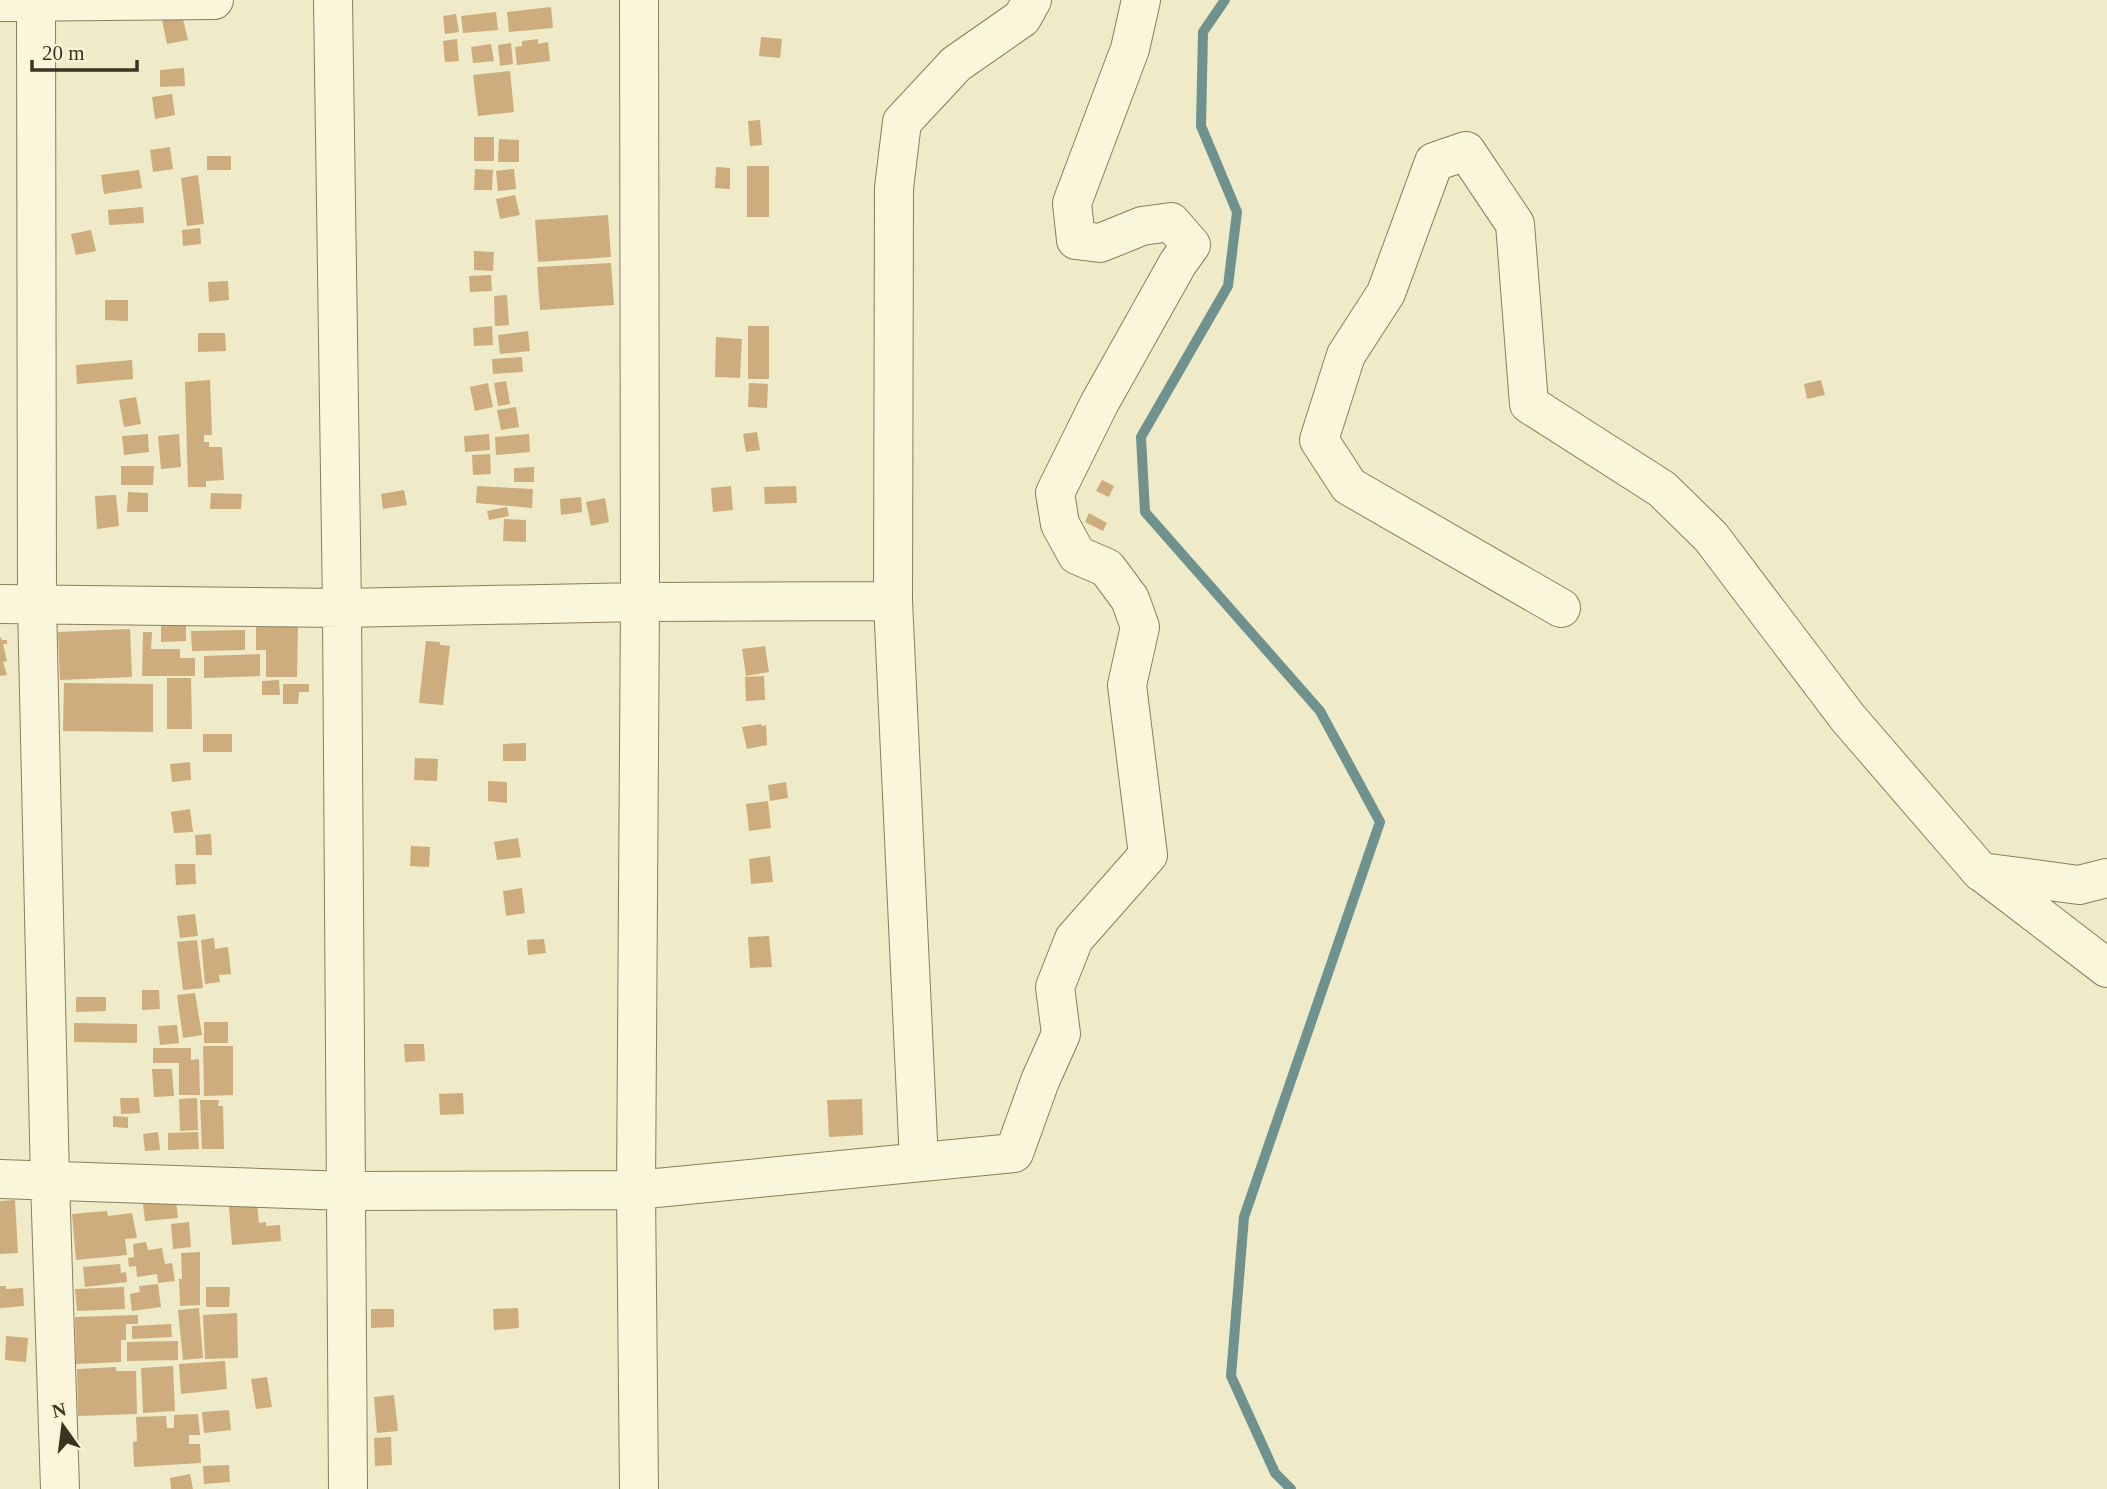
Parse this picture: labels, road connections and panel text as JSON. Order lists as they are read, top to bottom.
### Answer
{
  "scale_bar": "20 m",
  "north": "top"
}
